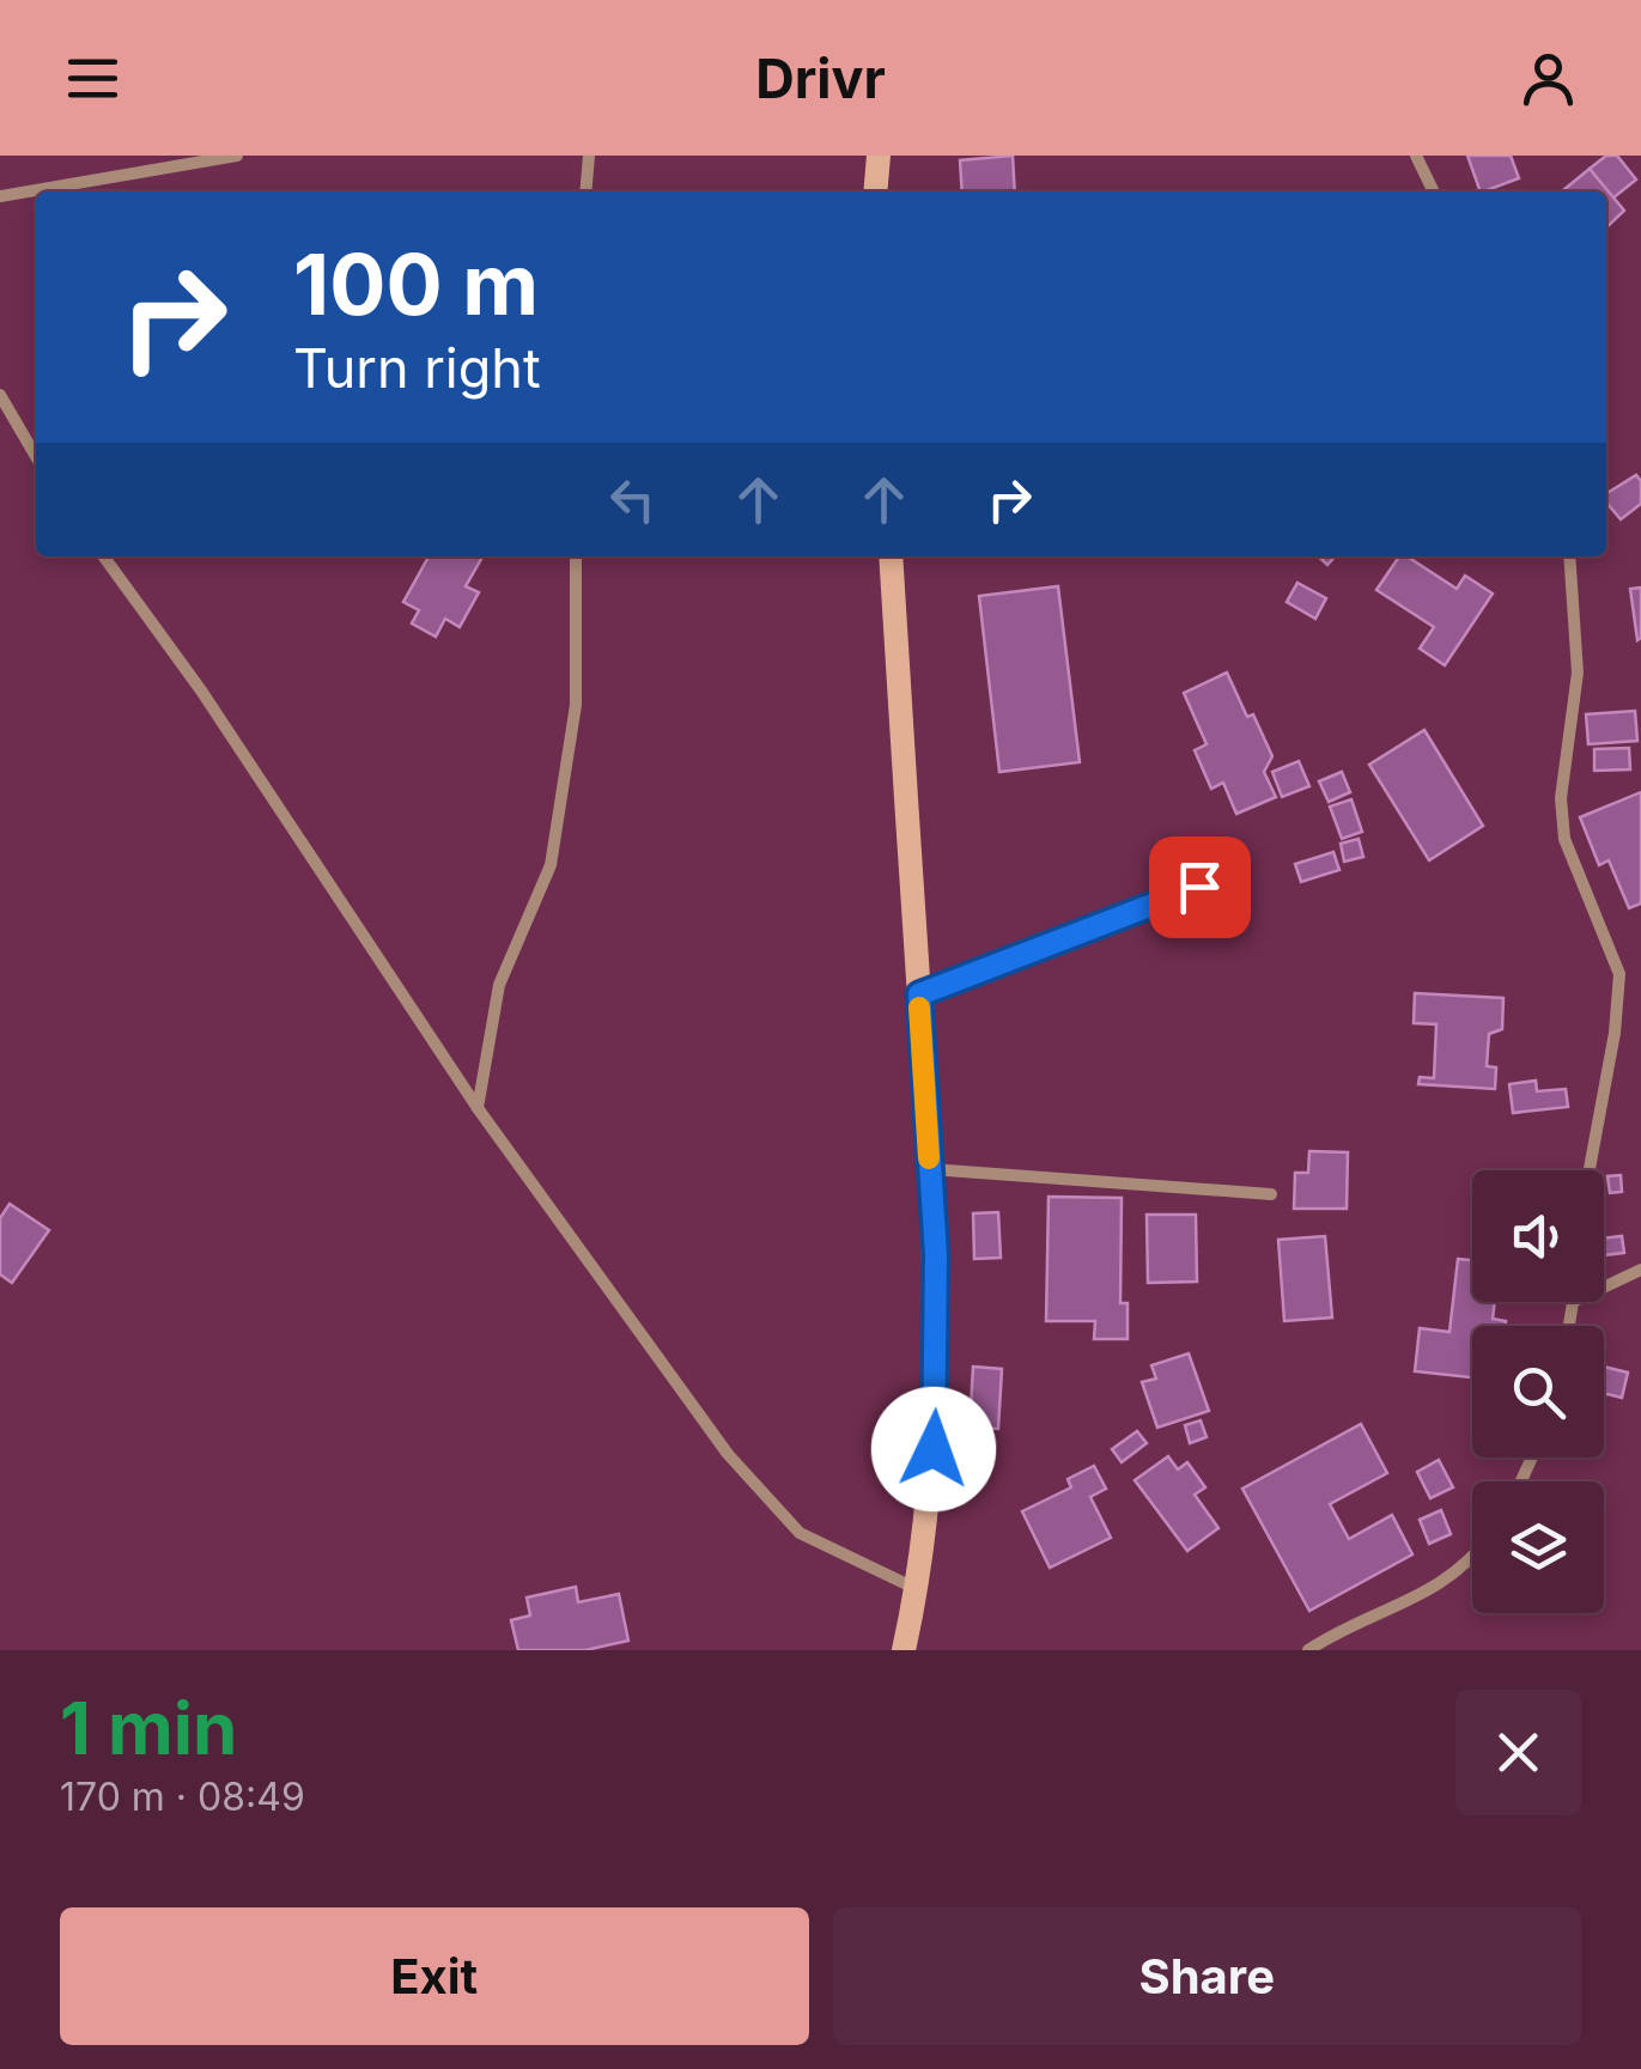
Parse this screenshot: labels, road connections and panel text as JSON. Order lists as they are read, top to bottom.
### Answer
{
  "page": {
    "header": "Drivr",
    "turn": ["100 m", "Turn right"],
    "heading": ["1 min", "170 m · 08:49"],
    "buttons": ["Exit", "Share"]
  }
}
